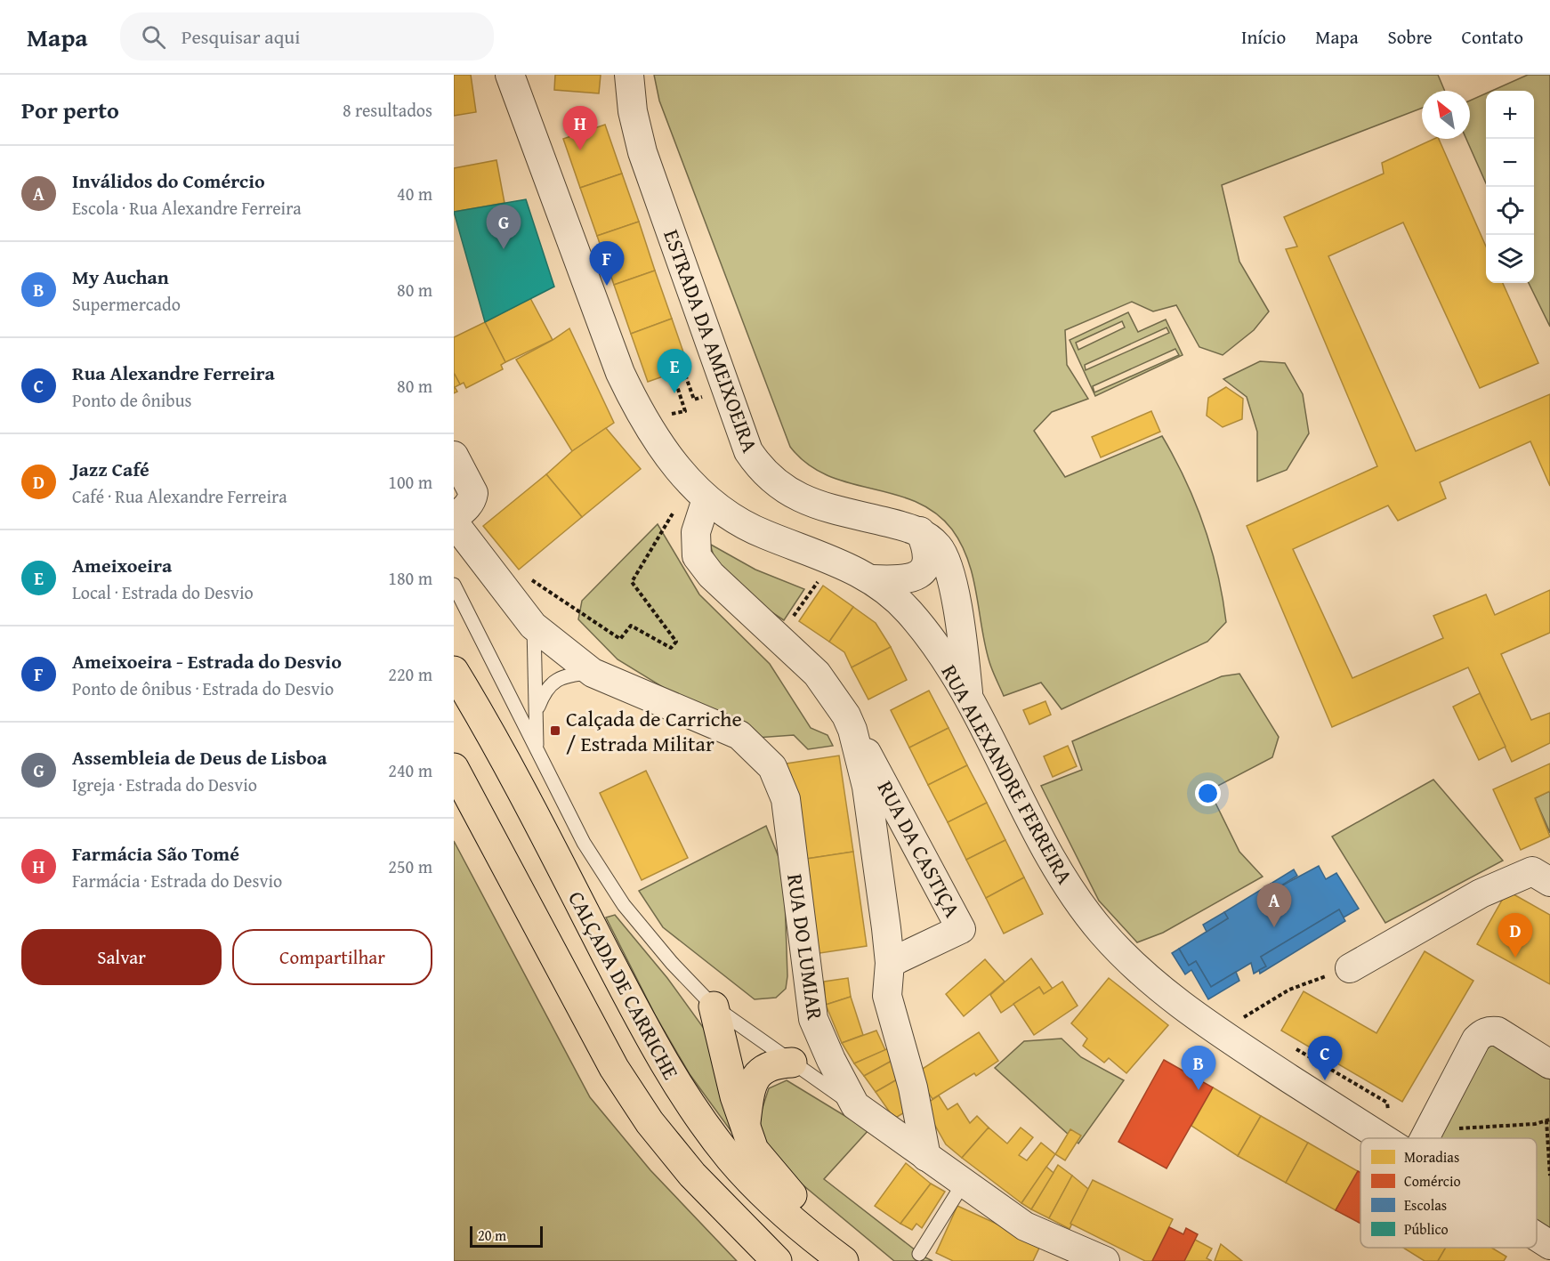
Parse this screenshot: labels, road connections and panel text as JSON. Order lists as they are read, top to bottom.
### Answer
{
  "streets": {
    "highway": ["CALÇADA DE CARRICHE"],
    "street": [
      "ESTRADA DA AMEIXOEIRA",
      "RUA ALEXANDRE FERREIRA",
      "RUA DA CASTIÇA",
      "RUA DO LUMIAR"
    ]
  },
  "crossings": [
    ["ESTRADA DA AMEIXOEIRA", "RUA ALEXANDRE FERREIRA"],
    ["RUA ALEXANDRE FERREIRA", "RUA DA CASTIÇA"],
    ["RUA DA CASTIÇA", "RUA DO LUMIAR"]
  ],
  "places": {
    "transit": ["Calçada de Carriche / Estrada Militar"]
  },
  "legend": [
    "Moradias",
    "Comércio",
    "Escolas",
    "Público"
  ],
  "scale_bar": "20 m",
  "north": "top left",
  "page": {
    "header": "Mapa",
    "search": "Pesquisar aqui",
    "nav": [
      "Início",
      "Mapa",
      "Sobre",
      "Contato"
    ],
    "heading": ["Por perto", "8 resultados"],
    "map_buttons": ["+", "−"],
    "pins": [
      "H",
      "G",
      "F",
      "E",
      "A",
      "D",
      "C",
      "B"
    ],
    "list": [
      {
        "mark": "A",
        "name": "Inválidos do Comércio",
        "note": "Escola · Rua Alexandre Ferreira",
        "value": "40 m"
      },
      {
        "mark": "B",
        "name": "My Auchan",
        "note": "Supermercado",
        "value": "80 m"
      },
      {
        "mark": "C",
        "name": "Rua Alexandre Ferreira",
        "note": "Ponto de ônibus",
        "value": "80 m"
      },
      {
        "mark": "D",
        "name": "Jazz Café",
        "note": "Café · Rua Alexandre Ferreira",
        "value": "100 m"
      },
      {
        "mark": "E",
        "name": "Ameixoeira",
        "note": "Local · Estrada do Desvio",
        "value": "180 m"
      },
      {
        "mark": "F",
        "name": "Ameixoeira - Estrada do Desvio",
        "note": "Ponto de ônibus · Estrada do Desvio",
        "value": "220 m"
      },
      {
        "mark": "G",
        "name": "Assembleia de Deus de Lisboa",
        "note": "Igreja · Estrada do Desvio",
        "value": "240 m"
      },
      {
        "mark": "H",
        "name": "Farmácia São Tomé",
        "note": "Farmácia · Estrada do Desvio",
        "value": "250 m"
      }
    ],
    "buttons": ["Salvar", "Compartilhar"],
    "scale": "20 m"
  }
}
